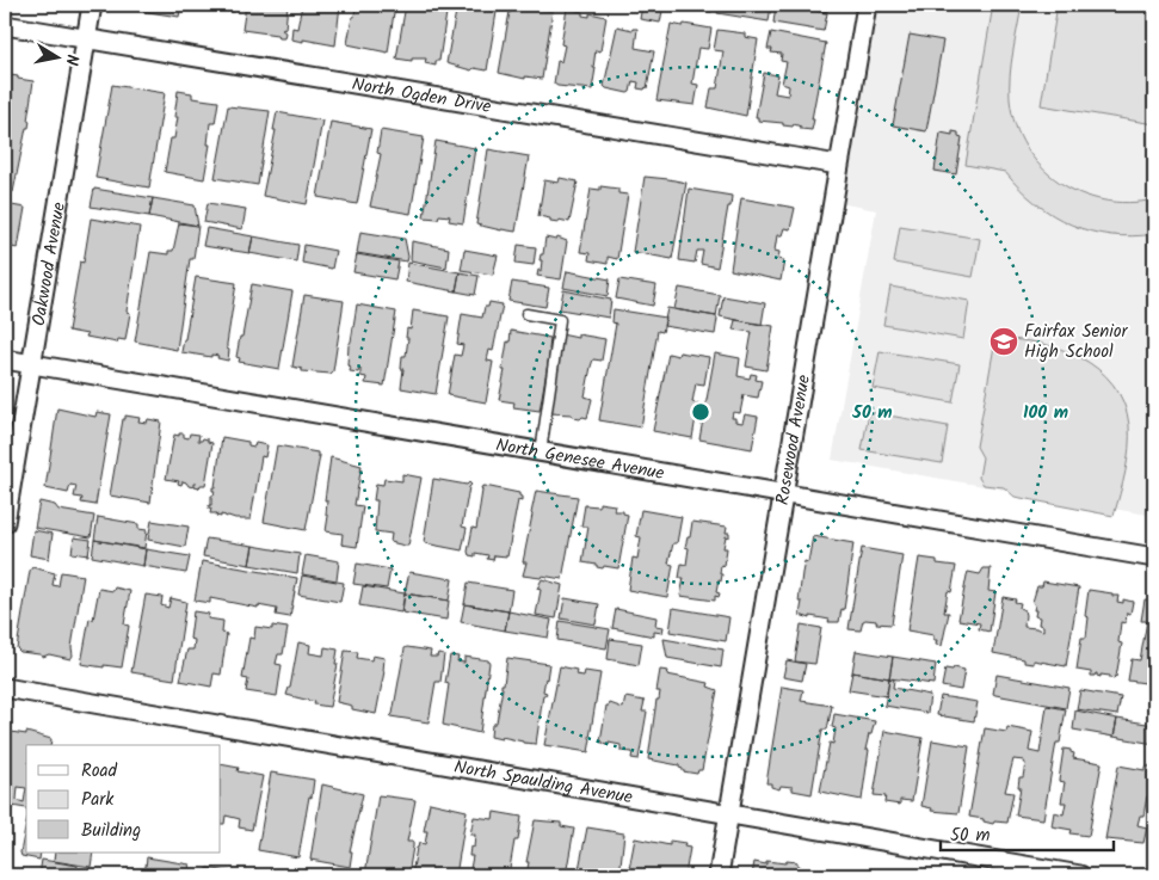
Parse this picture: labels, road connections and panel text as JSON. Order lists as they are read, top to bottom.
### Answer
{
  "streets": {
    "street": [
      "North Ogden Drive",
      "Oakwood Avenue",
      "Rosewood Avenue",
      "North Genesee Avenue",
      "North Spaulding Avenue"
    ]
  },
  "crossings": [
    ["North Ogden Drive", "Oakwood Avenue"],
    ["North Ogden Drive", "Rosewood Avenue"],
    ["Oakwood Avenue", "North Genesee Avenue"],
    ["Rosewood Avenue", "North Genesee Avenue"],
    ["Rosewood Avenue", "North Spaulding Avenue"]
  ],
  "places": {
    "school or university": ["Fairfax Senior High School"]
  },
  "legend": ["Road", "Park", "Building"],
  "scale_bar": "50 m",
  "north": "right",
  "rings": ["50 m", "100 m"]
}
